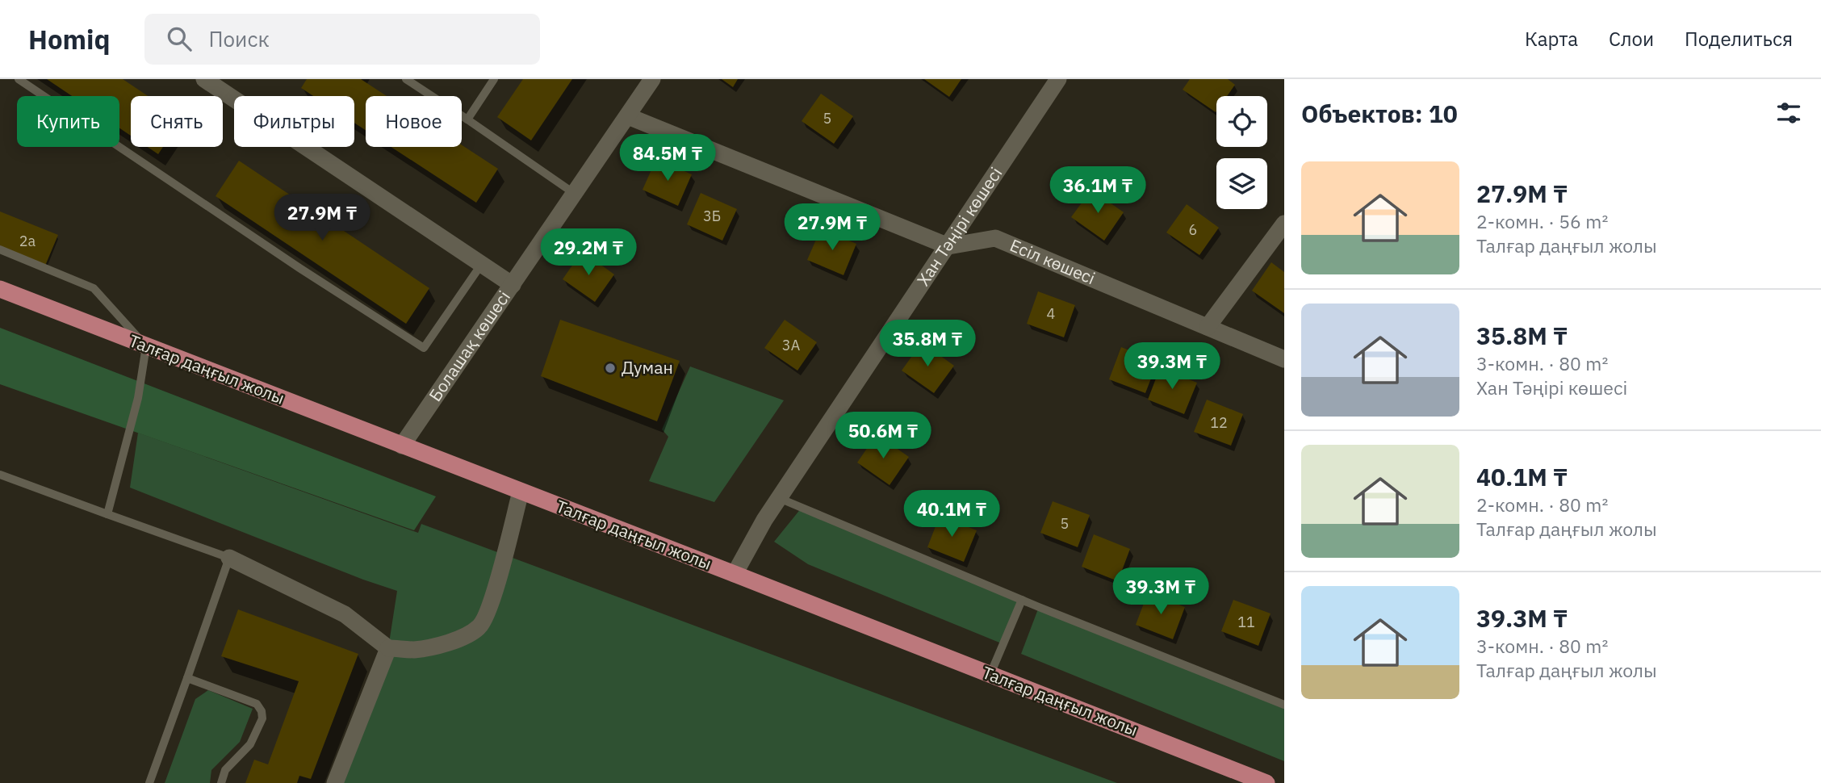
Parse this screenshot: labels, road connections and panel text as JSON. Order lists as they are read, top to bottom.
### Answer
{
  "streets": {
    "main road": ["Талғар даңғыл жолы"],
    "street": ["Хан Тәңірі көшесі", "Есіл көшесі", "Болашақ көшесі"]
  },
  "crossings": [
    ["Хан Тәңірі көшесі", "Есіл көшесі"],
    ["Хан Тәңірі көшесі", "Талғар даңғыл жолы"],
    ["Болашақ көшесі", "Талғар даңғыл жолы"]
  ],
  "places": ["Думан"],
  "house_numbers": [
    "5",
    "3Б",
    "6",
    "2а",
    "4",
    "3А",
    "12",
    "5",
    "11"
  ],
  "page": {
    "header": "Homiq",
    "search": "Поиск",
    "nav": ["Карта", "Слои", "Поделиться"],
    "heading": "Объектов: 10",
    "chip": [
      "Купить",
      "Снять",
      "Фильтры",
      "Новое"
    ],
    "price": [
      "84.5M ₸",
      "36.1M ₸",
      "27.9M ₸",
      "27.9M ₸",
      "29.2M ₸",
      "35.8M ₸",
      "39.3M ₸",
      "50.6M ₸",
      "40.1M ₸",
      "39.3M ₸"
    ],
    "list": [
      {
        "name": "27.9M ₸",
        "note": "2-комн. · 56 m² · Талғар даңғыл жолы"
      },
      {
        "name": "35.8M ₸",
        "note": "3-комн. · 80 m² · Хан Тәңірі көшесі"
      },
      {
        "name": "40.1M ₸",
        "note": "2-комн. · 80 m² · Талғар даңғыл жолы"
      },
      {
        "name": "39.3M ₸",
        "note": "3-комн. · 80 m² · Талғар даңғыл жолы"
      }
    ]
  }
}
